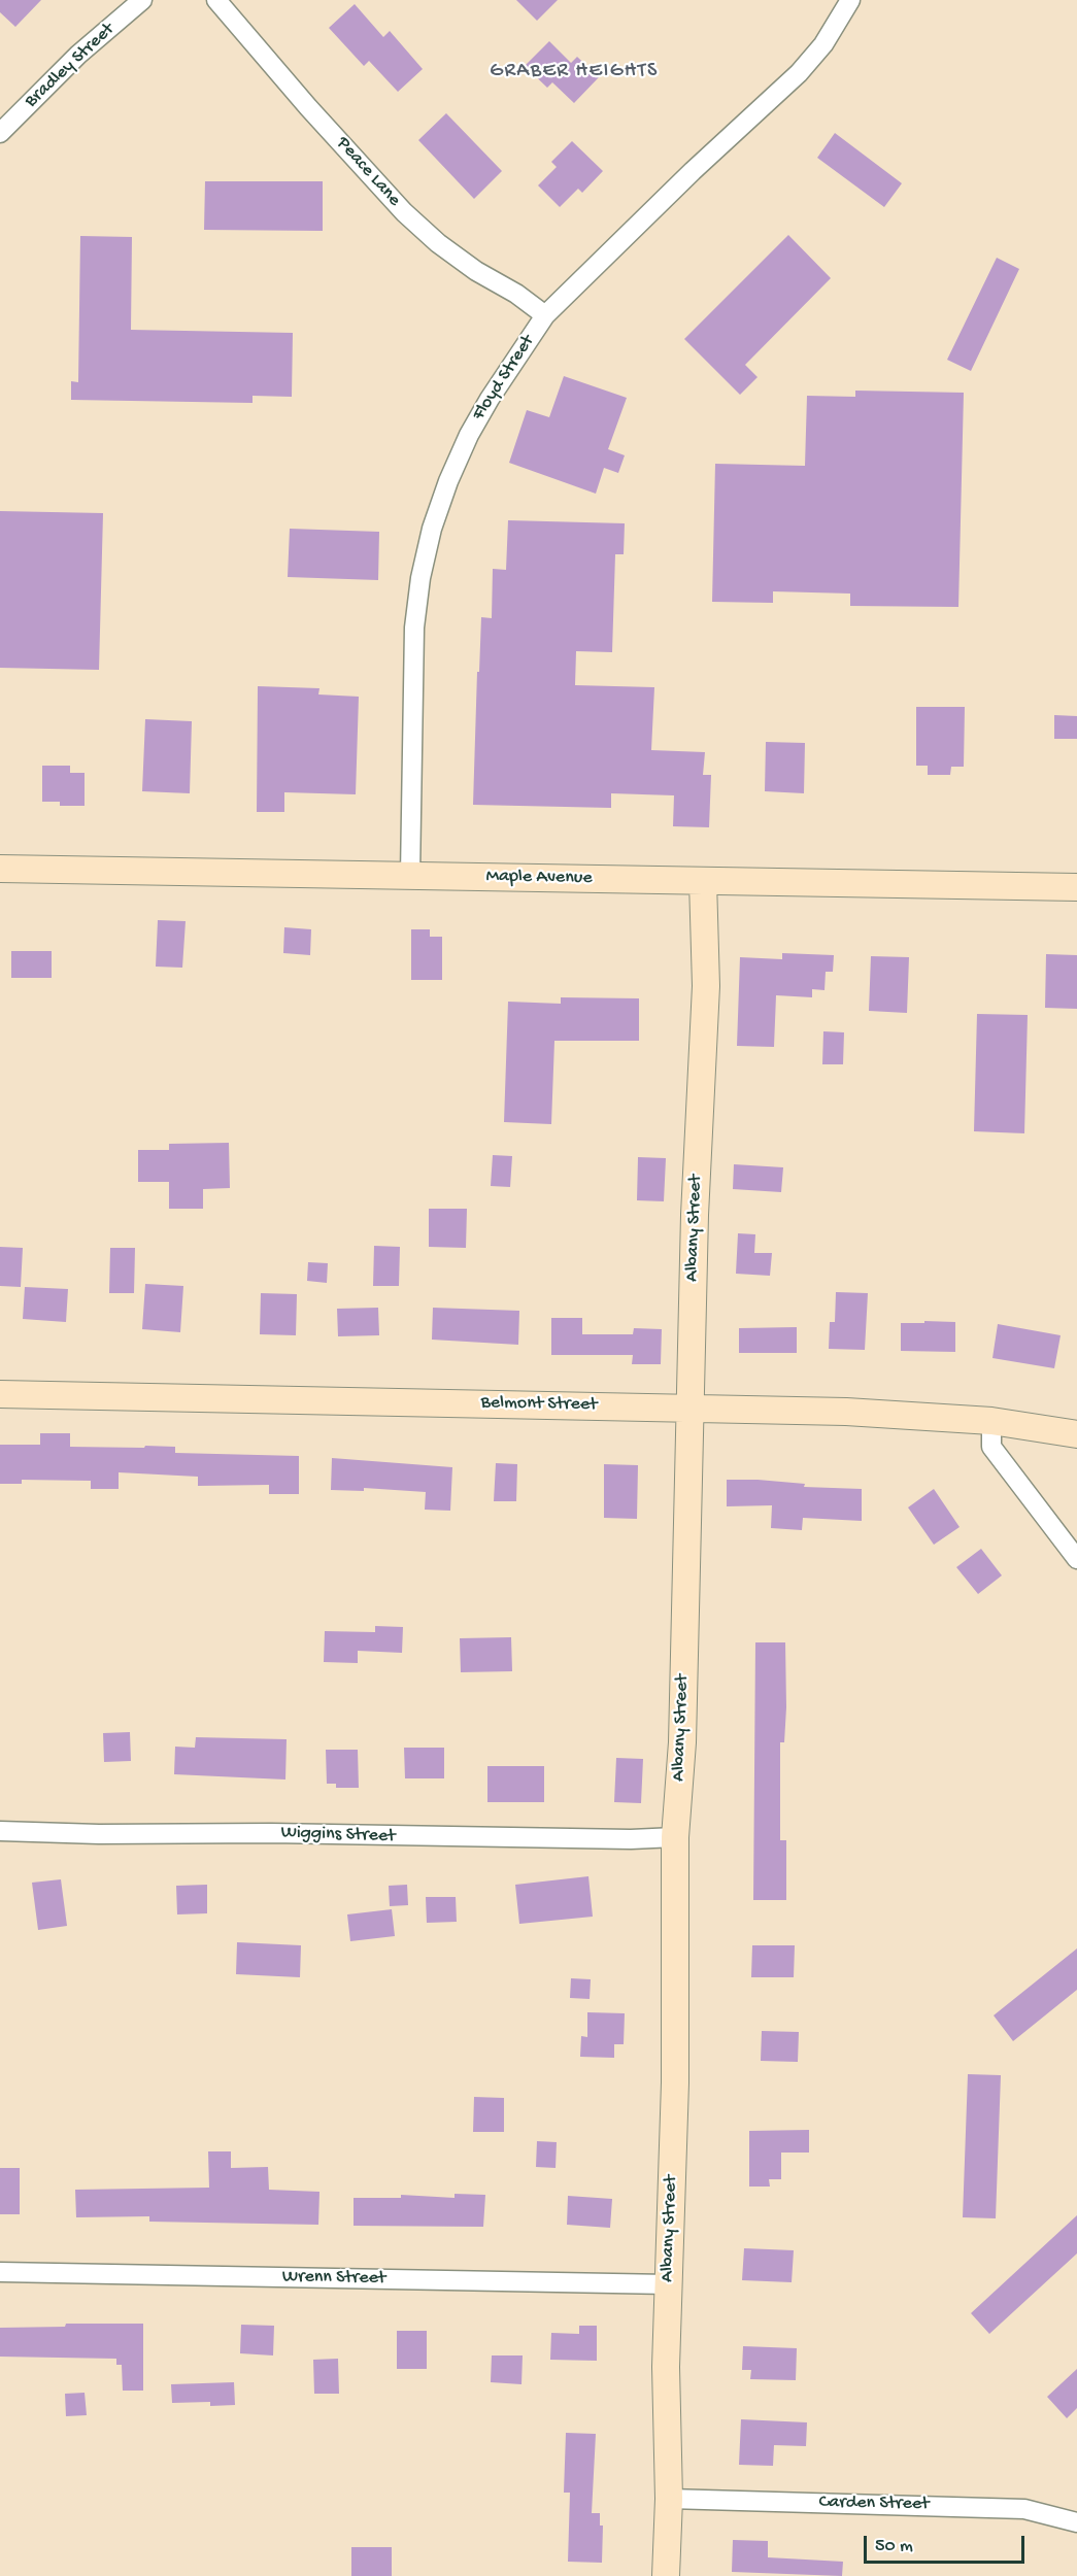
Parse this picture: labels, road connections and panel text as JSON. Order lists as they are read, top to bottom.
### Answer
{
  "streets": {
    "street": [
      "Bradley Street",
      "Peace Lane",
      "Floyd Street",
      "Maple Avenue",
      "Albany Street",
      "Belmont Street",
      "Wiggins Street",
      "Wrenn Street",
      "Carden Street"
    ]
  },
  "crossings": [
    ["Peace Lane", "Floyd Street"],
    ["Floyd Street", "Maple Avenue"],
    ["Maple Avenue", "Albany Street"],
    ["Albany Street", "Belmont Street"],
    ["Albany Street", "Wiggins Street"],
    ["Albany Street", "Wrenn Street"],
    ["Albany Street", "Carden Street"]
  ],
  "districts": ["GRABER HEIGHTS"],
  "scale_bar": "50 m"
}
